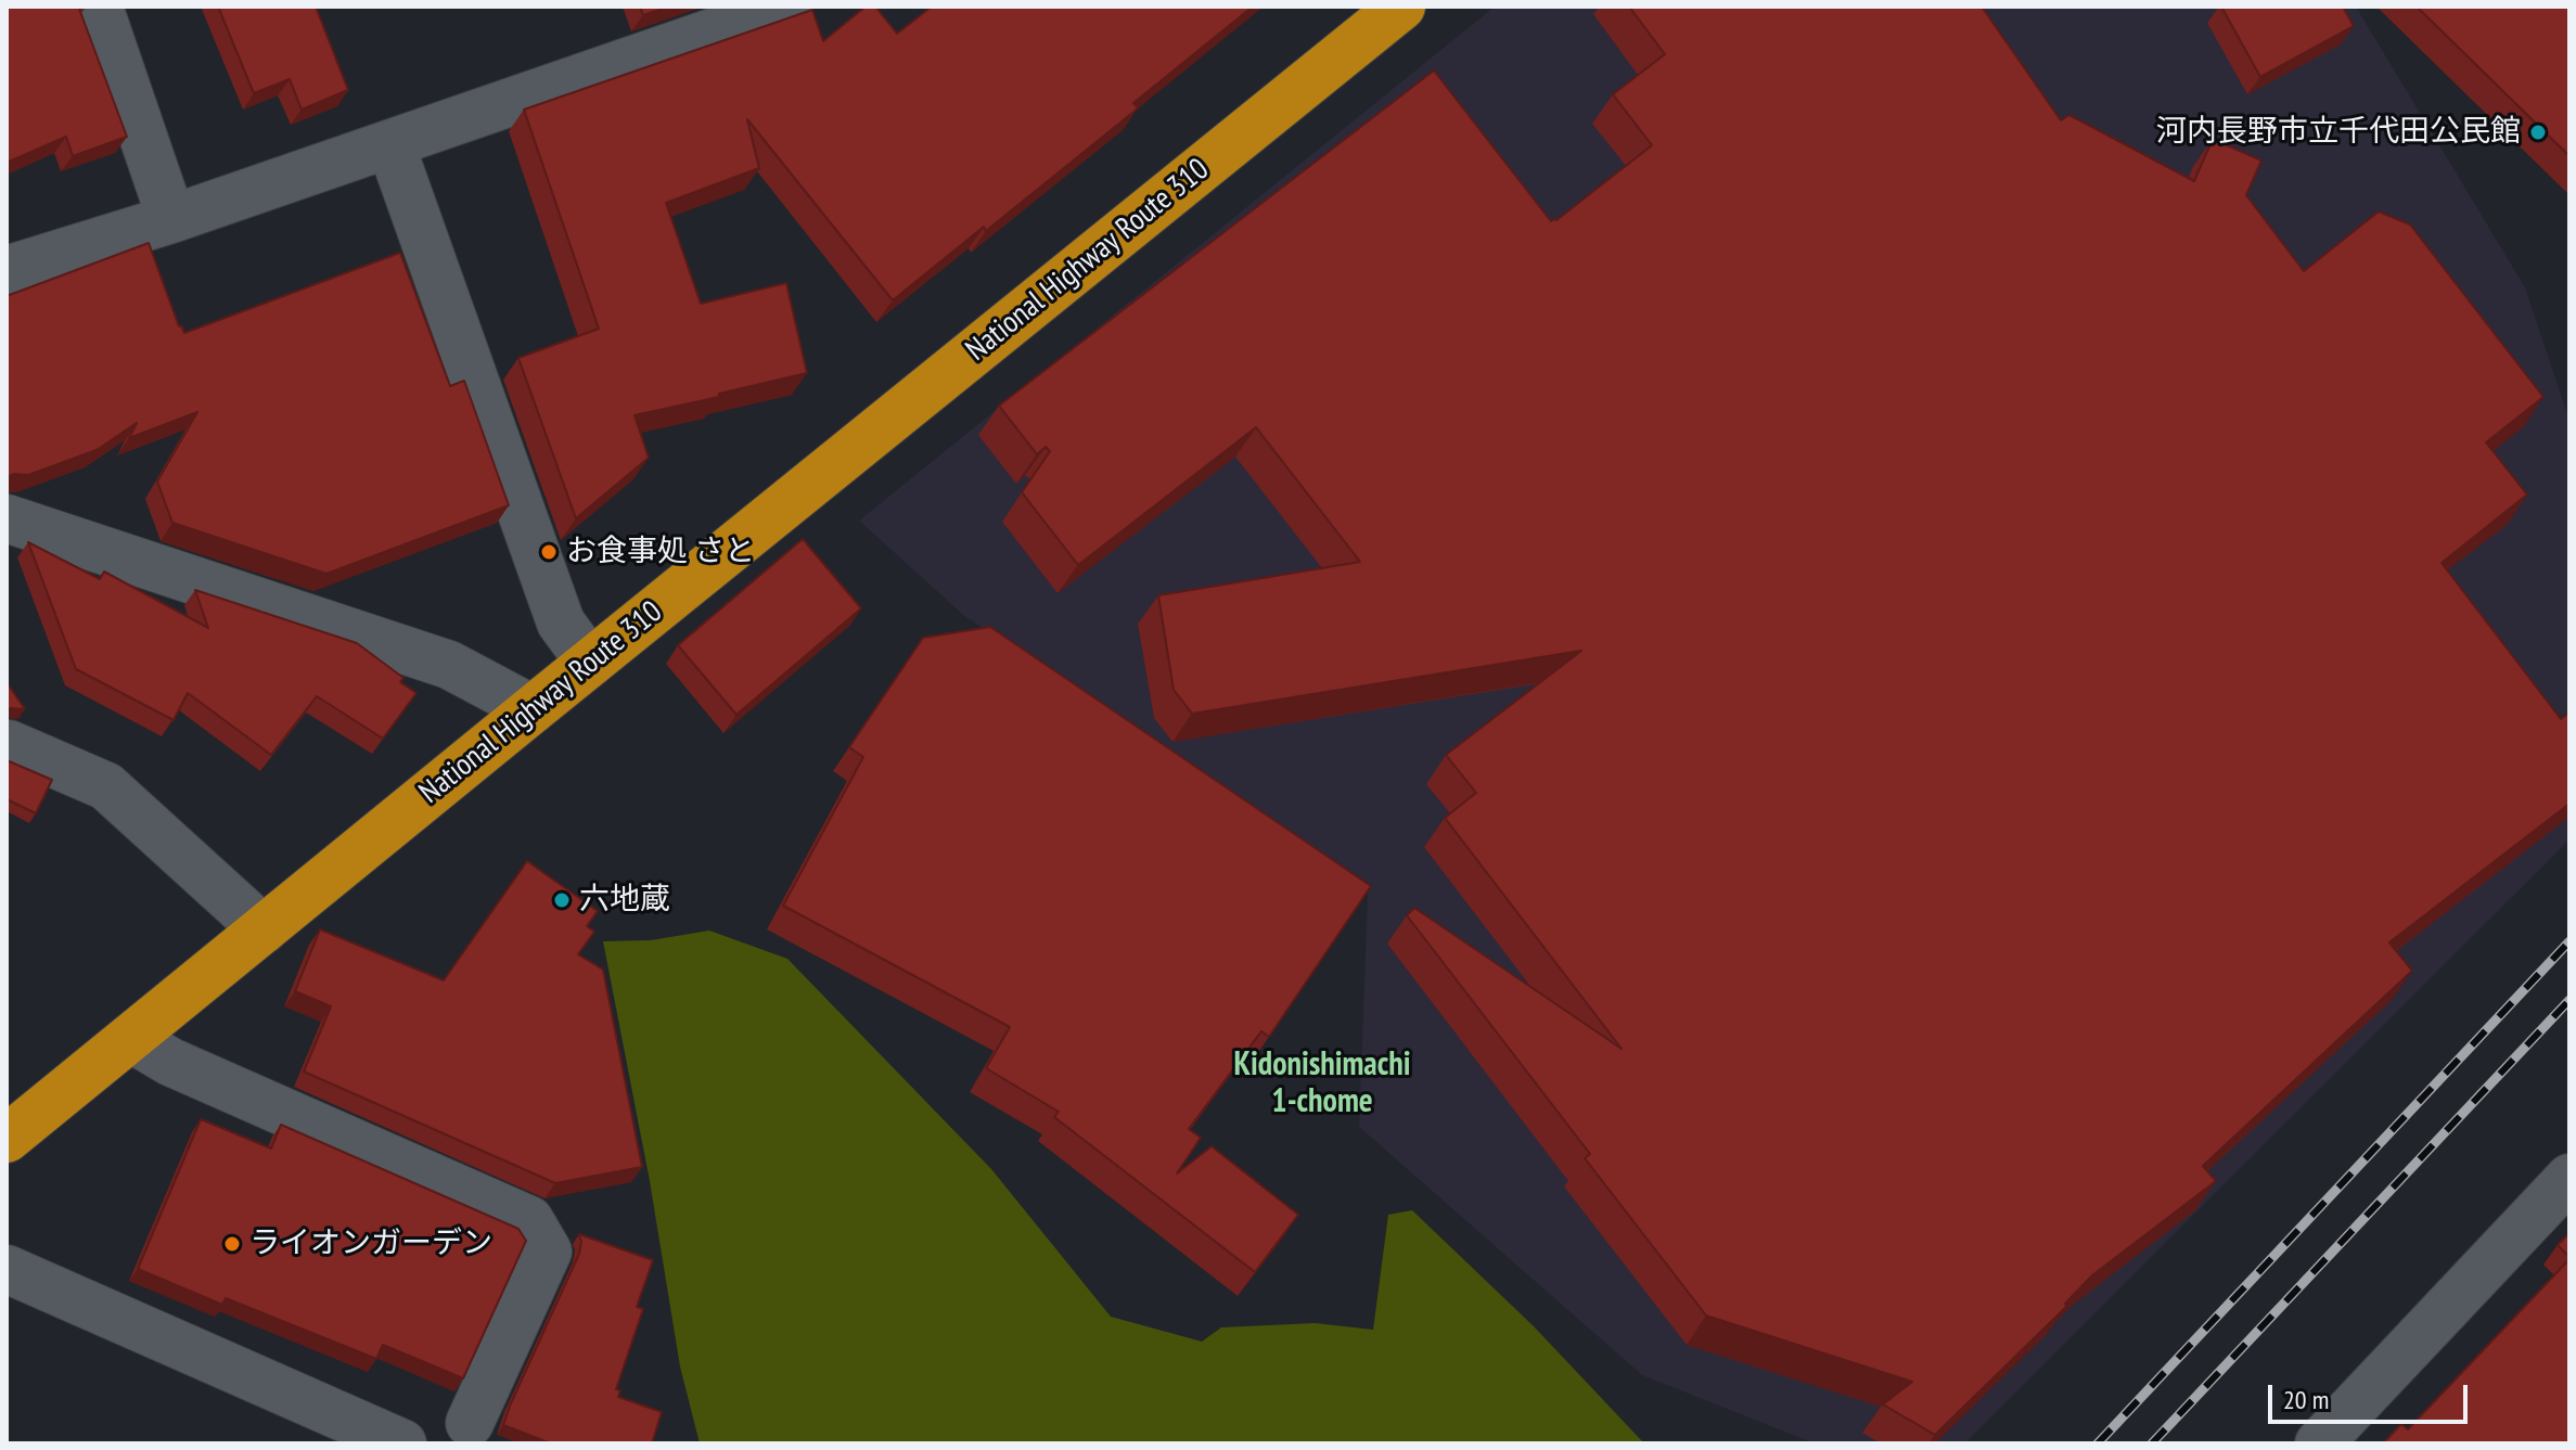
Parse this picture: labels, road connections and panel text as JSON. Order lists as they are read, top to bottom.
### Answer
{
  "streets": {
    "highway": ["National Highway Route 310"]
  },
  "districts": ["Kidonishimachi 1-chome"],
  "places": [
    "河内長野市立千代田公民館",
    "お食事処 さと",
    "六地蔵",
    "ライオンガーデン"
  ],
  "scale_bar": "20 m"
}
